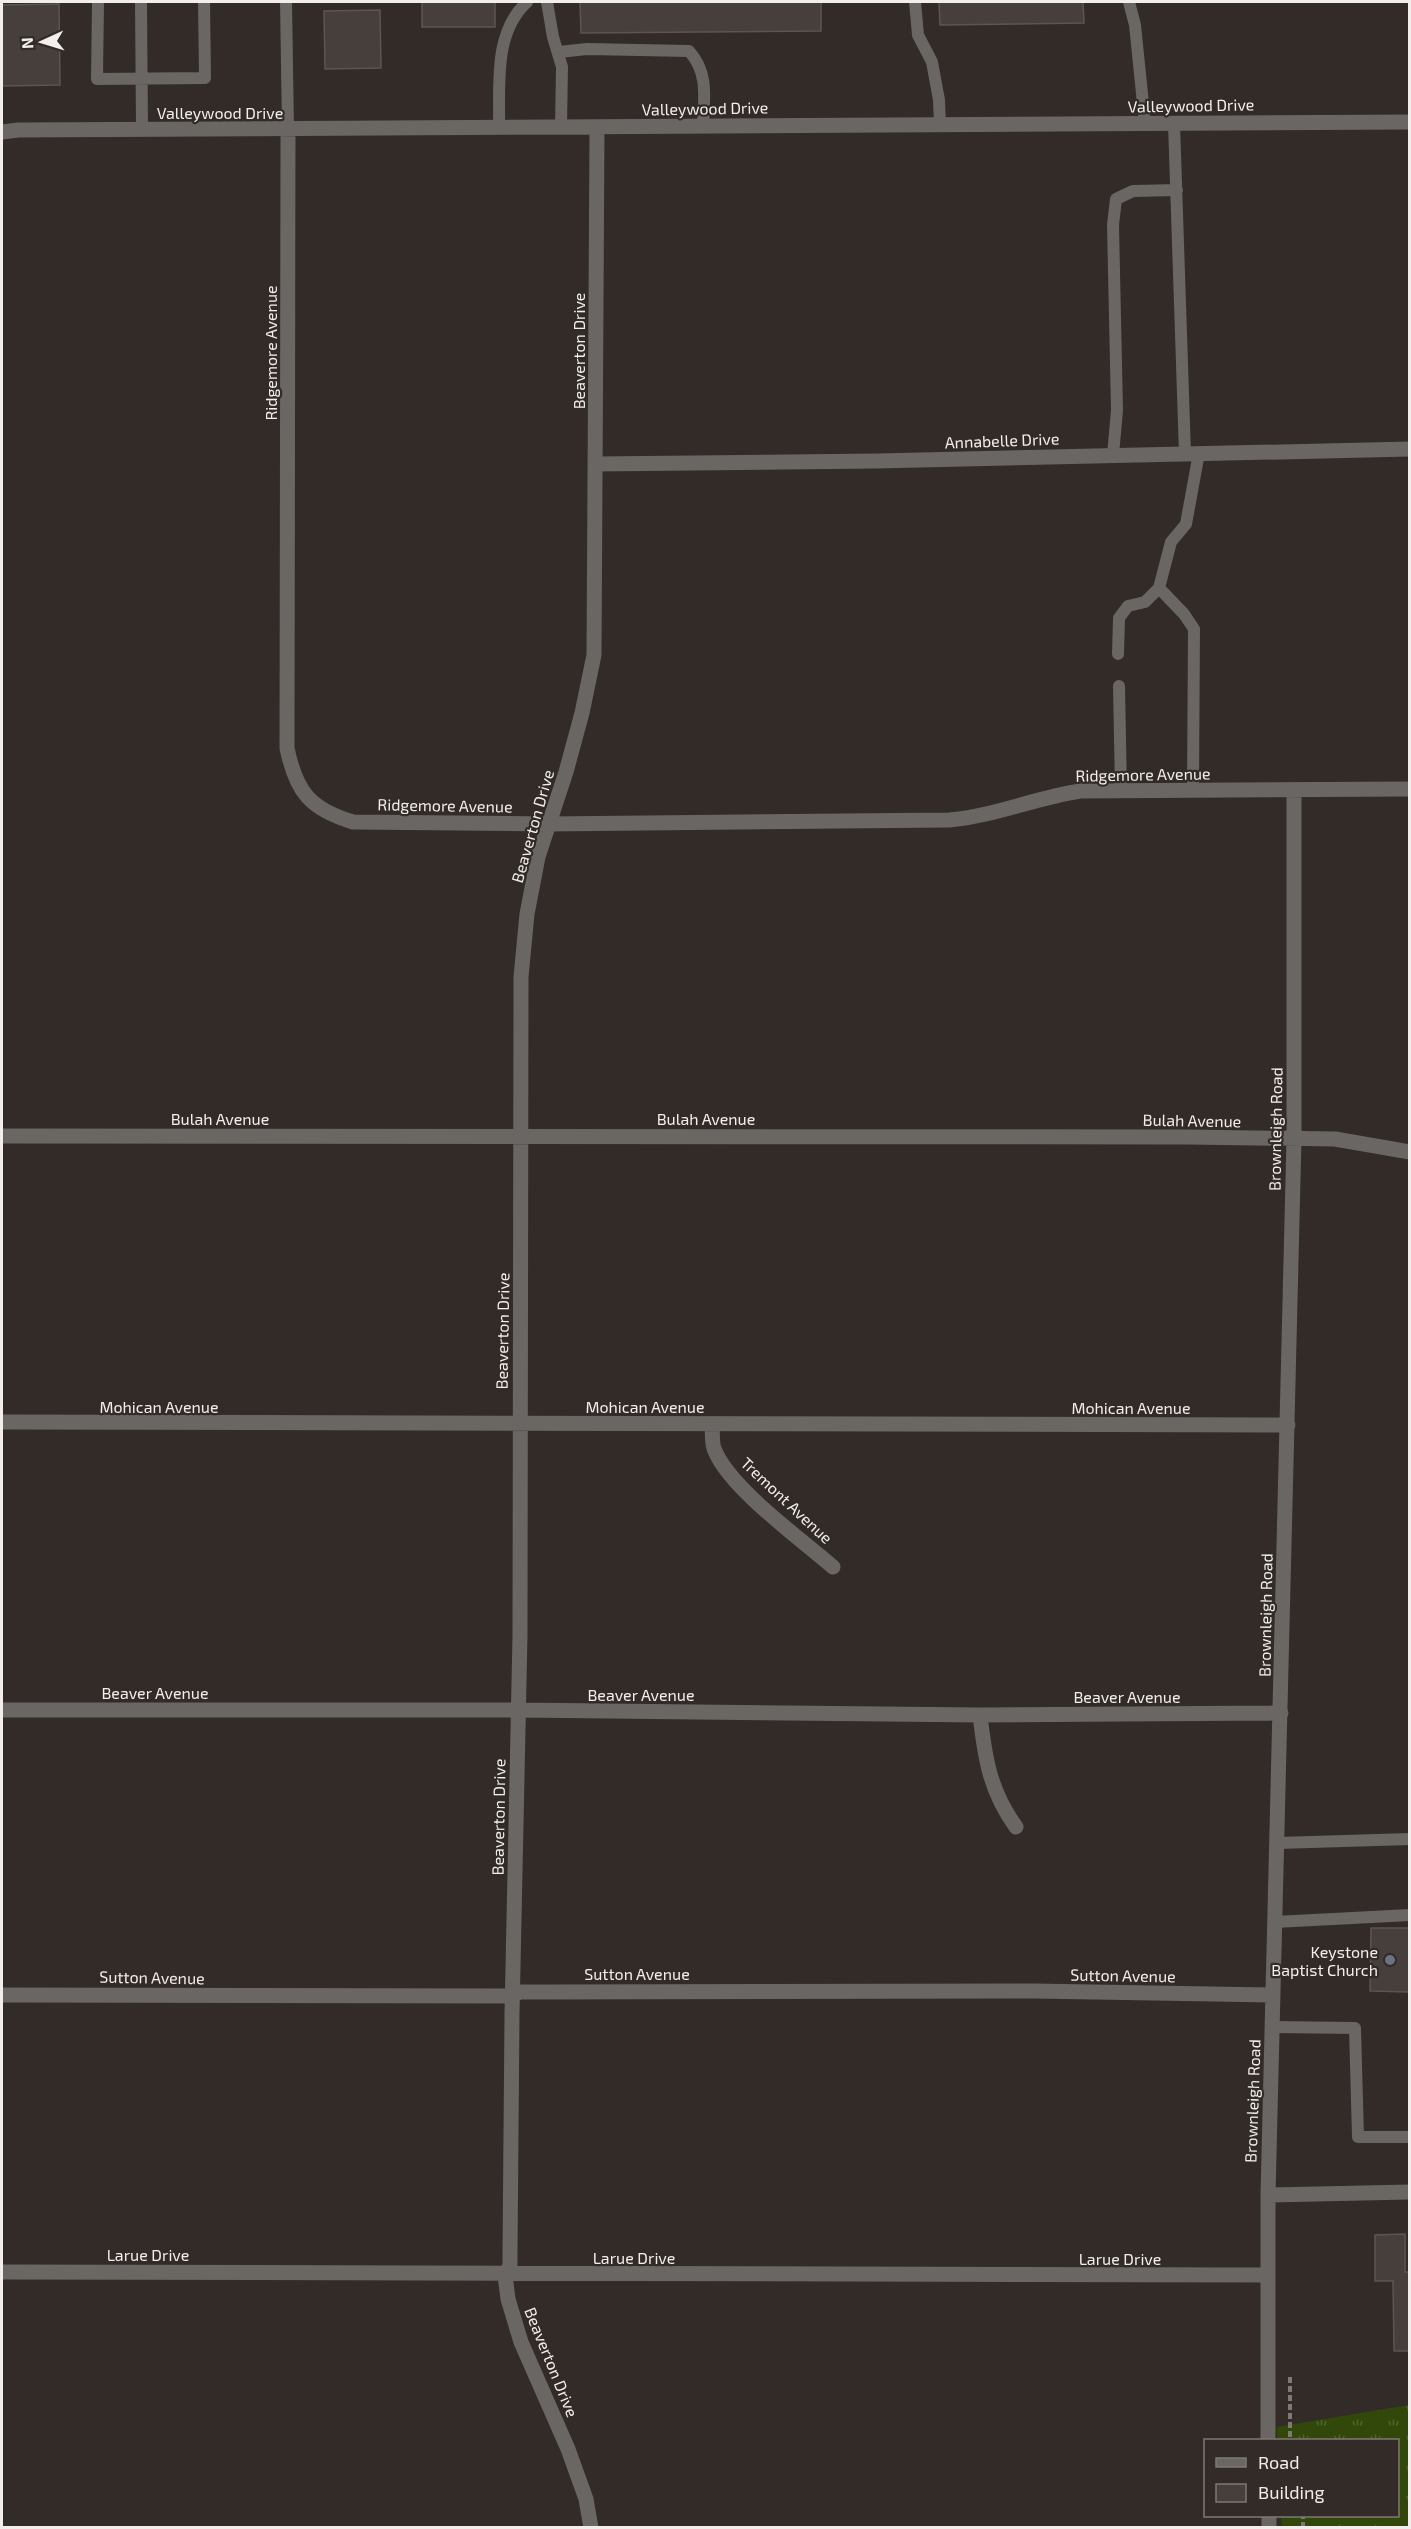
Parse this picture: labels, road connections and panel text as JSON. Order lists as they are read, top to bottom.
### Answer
{
  "streets": {
    "street": [
      "Valleywood Drive",
      "Beaverton Drive",
      "Ridgemore Avenue",
      "Annabelle Drive",
      "Bulah Avenue",
      "Brownleigh Road",
      "Mohican Avenue",
      "Tremont Avenue",
      "Beaver Avenue",
      "Sutton Avenue",
      "Larue Drive"
    ]
  },
  "crossings": [
    ["Valleywood Drive", "Beaverton Drive"],
    ["Valleywood Drive", "Ridgemore Avenue"],
    ["Beaverton Drive", "Ridgemore Avenue"],
    ["Beaverton Drive", "Annabelle Drive"],
    ["Beaverton Drive", "Bulah Avenue"],
    ["Beaverton Drive", "Mohican Avenue"],
    ["Beaverton Drive", "Beaver Avenue"],
    ["Beaverton Drive", "Sutton Avenue"],
    ["Beaverton Drive", "Larue Drive"],
    ["Ridgemore Avenue", "Brownleigh Road"],
    ["Bulah Avenue", "Brownleigh Road"],
    ["Brownleigh Road", "Mohican Avenue"],
    ["Brownleigh Road", "Beaver Avenue"],
    ["Brownleigh Road", "Sutton Avenue"],
    ["Brownleigh Road", "Larue Drive"],
    ["Mohican Avenue", "Tremont Avenue"]
  ],
  "places": ["Keystone Baptist Church"],
  "legend": ["Road", "Building"],
  "north": "left"
}
